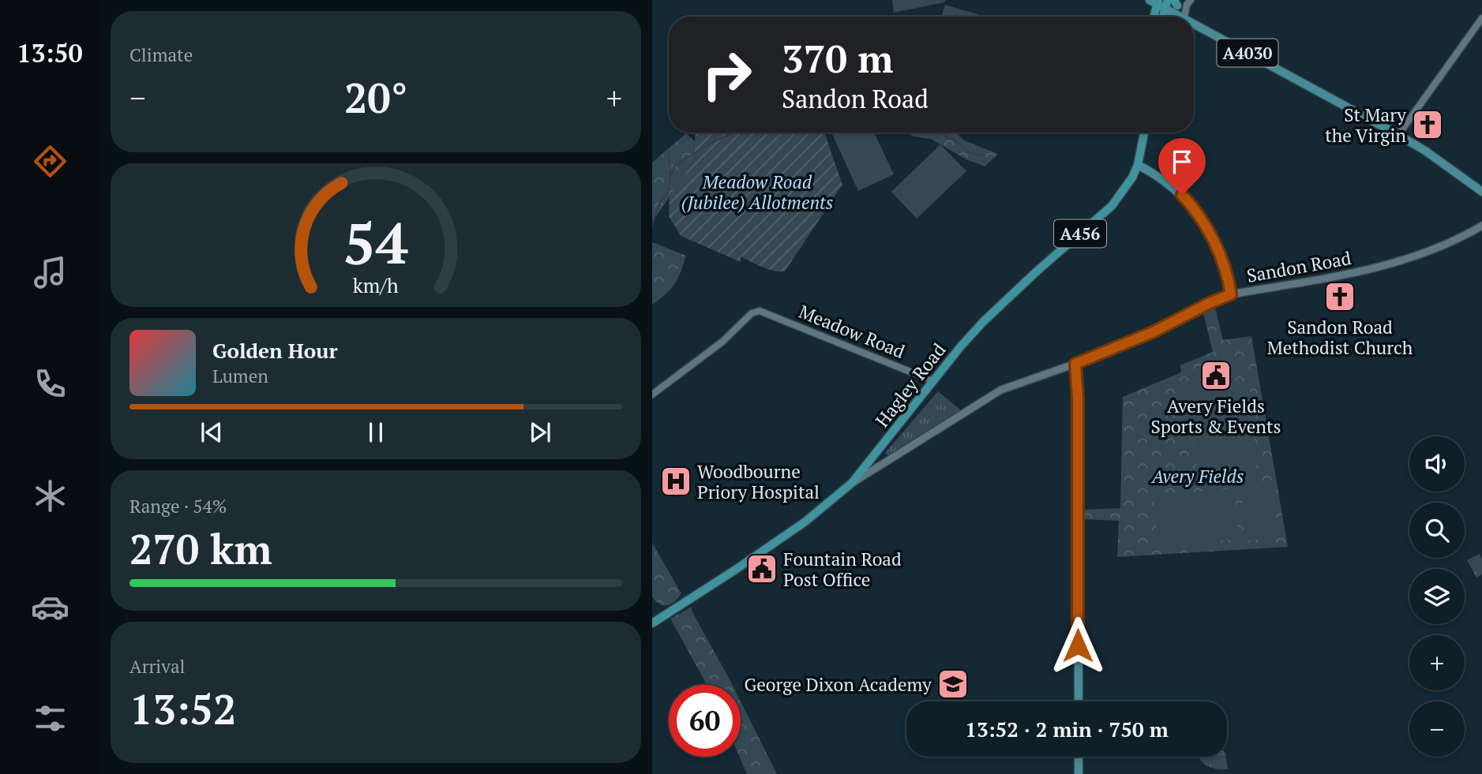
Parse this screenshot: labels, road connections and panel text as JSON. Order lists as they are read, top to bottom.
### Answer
{
  "streets": {
    "highway": ["A456", "Hagley Road"],
    "main road": ["A4030", "Sandon Road"],
    "street": ["Meadow Road"]
  },
  "crossings": [
    ["Sandon Road", "Hagley Road"],
    ["Meadow Road", "Hagley Road"]
  ],
  "parks": ["Meadow Road (Jubilee) Allotments", "Avery Fields"],
  "places": {
    "church": ["St Mary the Virgin", "Sandon Road Methodist Church"],
    "public building": ["Avery Fields Sports & Events", "Fountain Road Post Office"],
    "hospital": ["Woodbourne Priory Hospital"],
    "school or university": ["George Dixon Academy"]
  },
  "page": {
    "tabs": "13:50",
    "tile": [
      "Climate",
      ["Range · 54%", "270 km"],
      ["Arrival", "13:52"]
    ],
    "turn": ["370 m", "Sandon Road"],
    "heat": ["−", "20°", "+"],
    "song": ["Golden Hour", "Lumen"],
    "map_buttons": ["+", "−"],
    "limit": "60",
    "trip": "13:52 · 2 min · 750 m",
    "gauge": ["54", "km/h"]
  }
}
